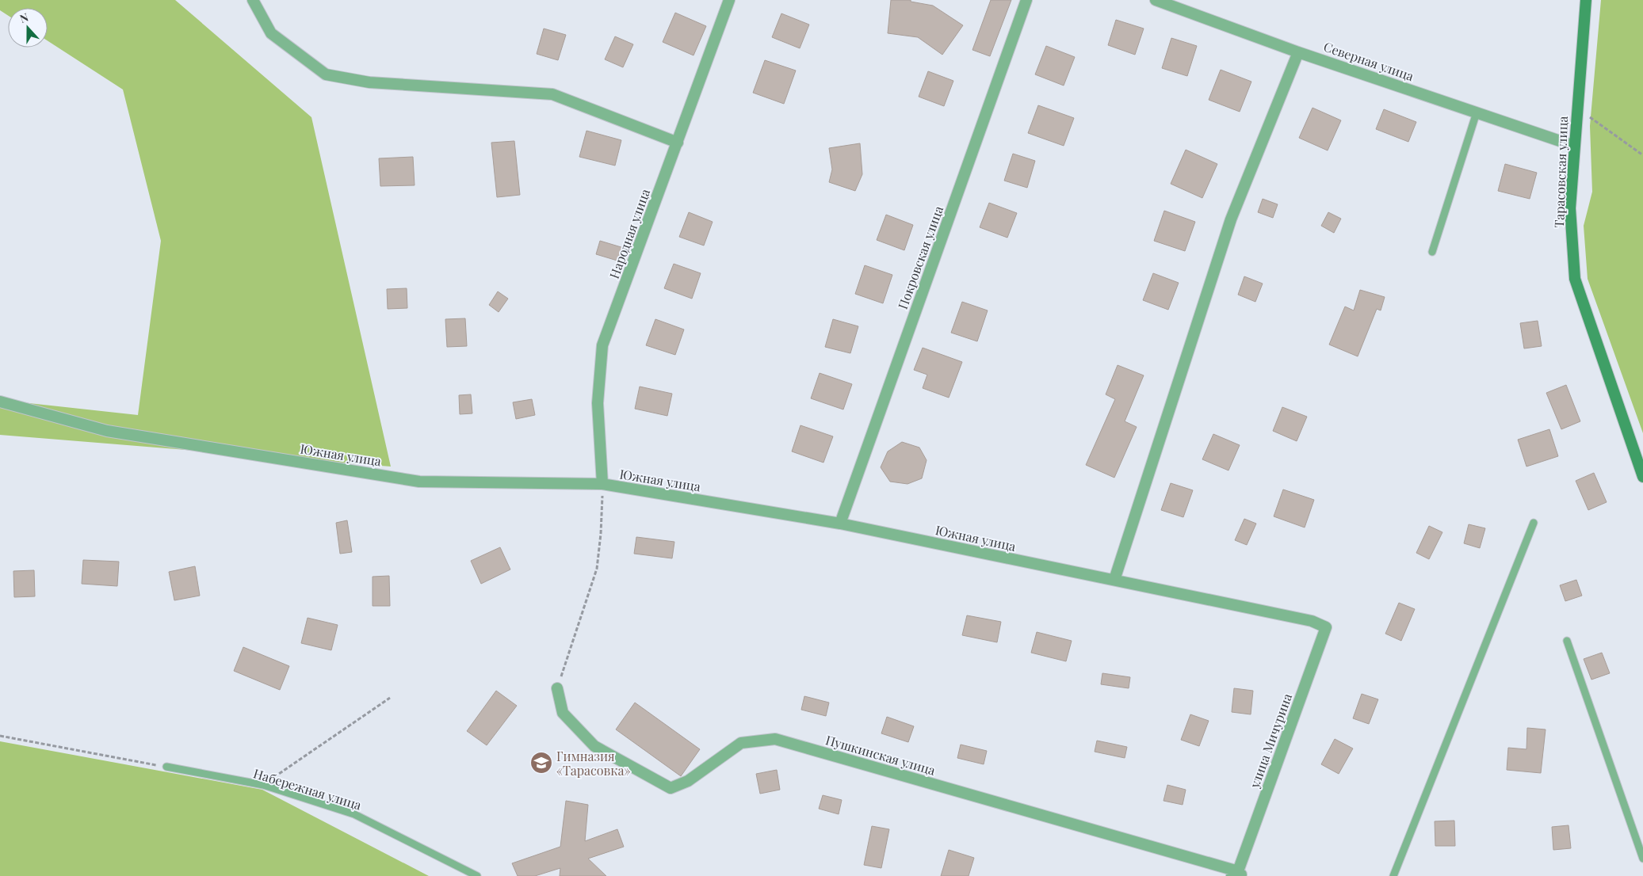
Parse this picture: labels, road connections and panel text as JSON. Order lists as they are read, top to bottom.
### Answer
{
  "streets": {
    "main road": ["Тарасовская улица"],
    "street": [
      "Северная улица",
      "Народная улица",
      "Покровская улица",
      "Южная улица",
      "улица Мичурина",
      "Пушкинская улица"
    ],
    "lane": ["Набережная улица"]
  },
  "crossings": [
    ["Северная улица", "Тарасовская улица"],
    ["Народная улица", "Южная улица"],
    ["Покровская улица", "Южная улица"],
    ["Южная улица", "улица Мичурина"],
    ["улица Мичурина", "Пушкинская улица"]
  ],
  "places": {
    "school or university": ["Гимназия «Тарасовка»"]
  },
  "north": "top"
}
